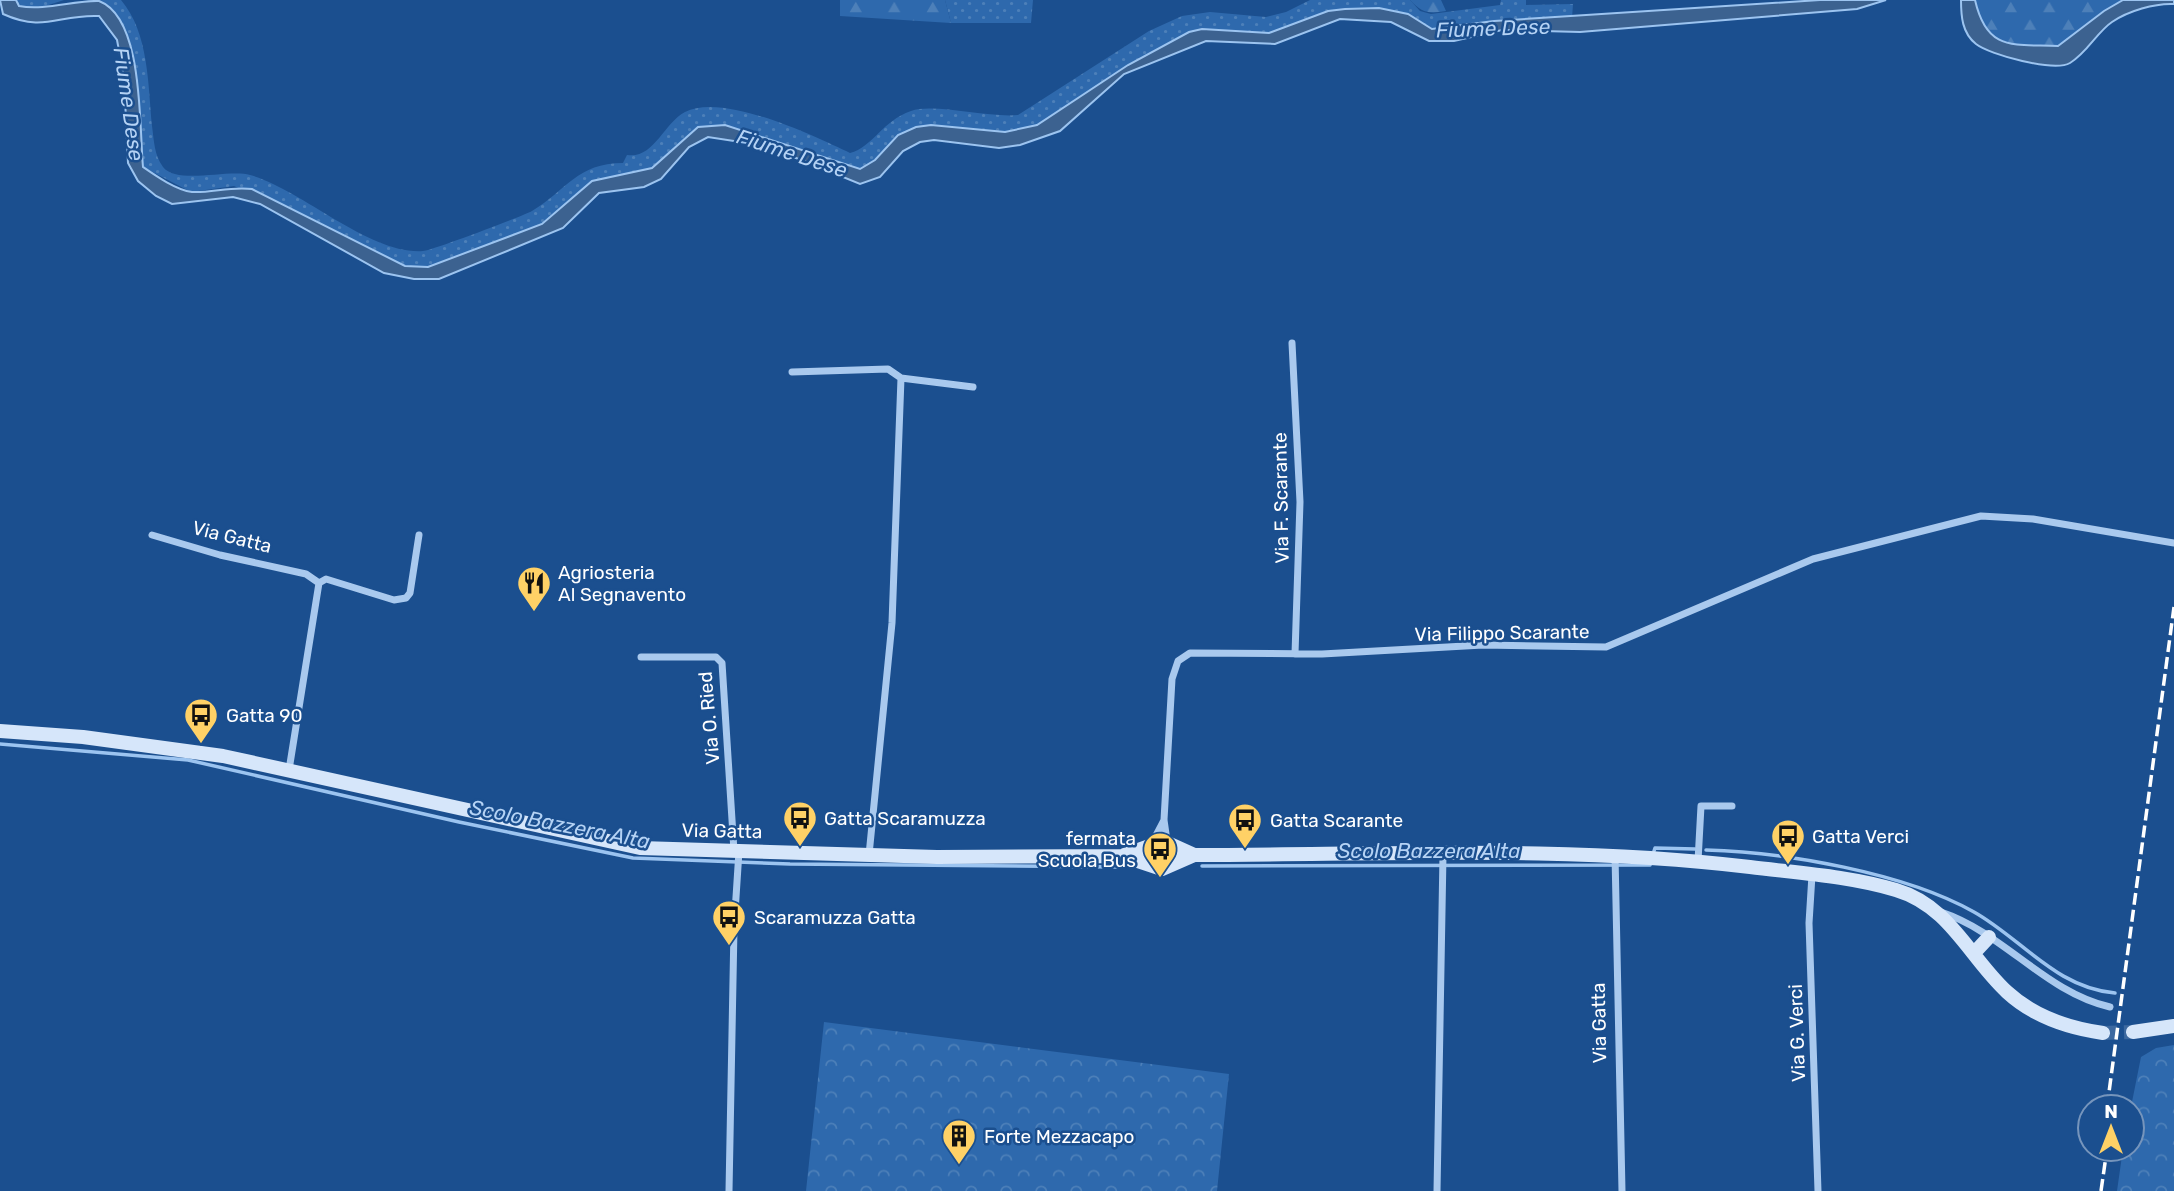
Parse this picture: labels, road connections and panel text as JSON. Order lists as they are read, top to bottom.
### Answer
{
  "streets": {
    "street": [
      "Via F. Scarante",
      "Via Gatta",
      "Via Filippo Scarante",
      "Via O. Ried",
      "Via G. Verci"
    ]
  },
  "crossings": [
    ["Via F. Scarante", "Via Filippo Scarante"],
    ["Via Gatta", "Via Filippo Scarante"],
    ["Via Gatta", "Via O. Ried"],
    ["Via Gatta", "Via G. Verci"]
  ],
  "water": ["Fiume Dese", "Scolo Bazzera Alta"],
  "places": {
    "restaurant": ["Agriosteria Al Segnavento"],
    "bus stop": [
      "Gatta 90",
      "Gatta Scaramuzza",
      "Gatta Scarante",
      "Gatta Verci",
      "fermata Scuola Bus",
      "Scaramuzza Gatta"
    ],
    "building": ["Forte Mezzacapo"]
  },
  "north": "top"
}
